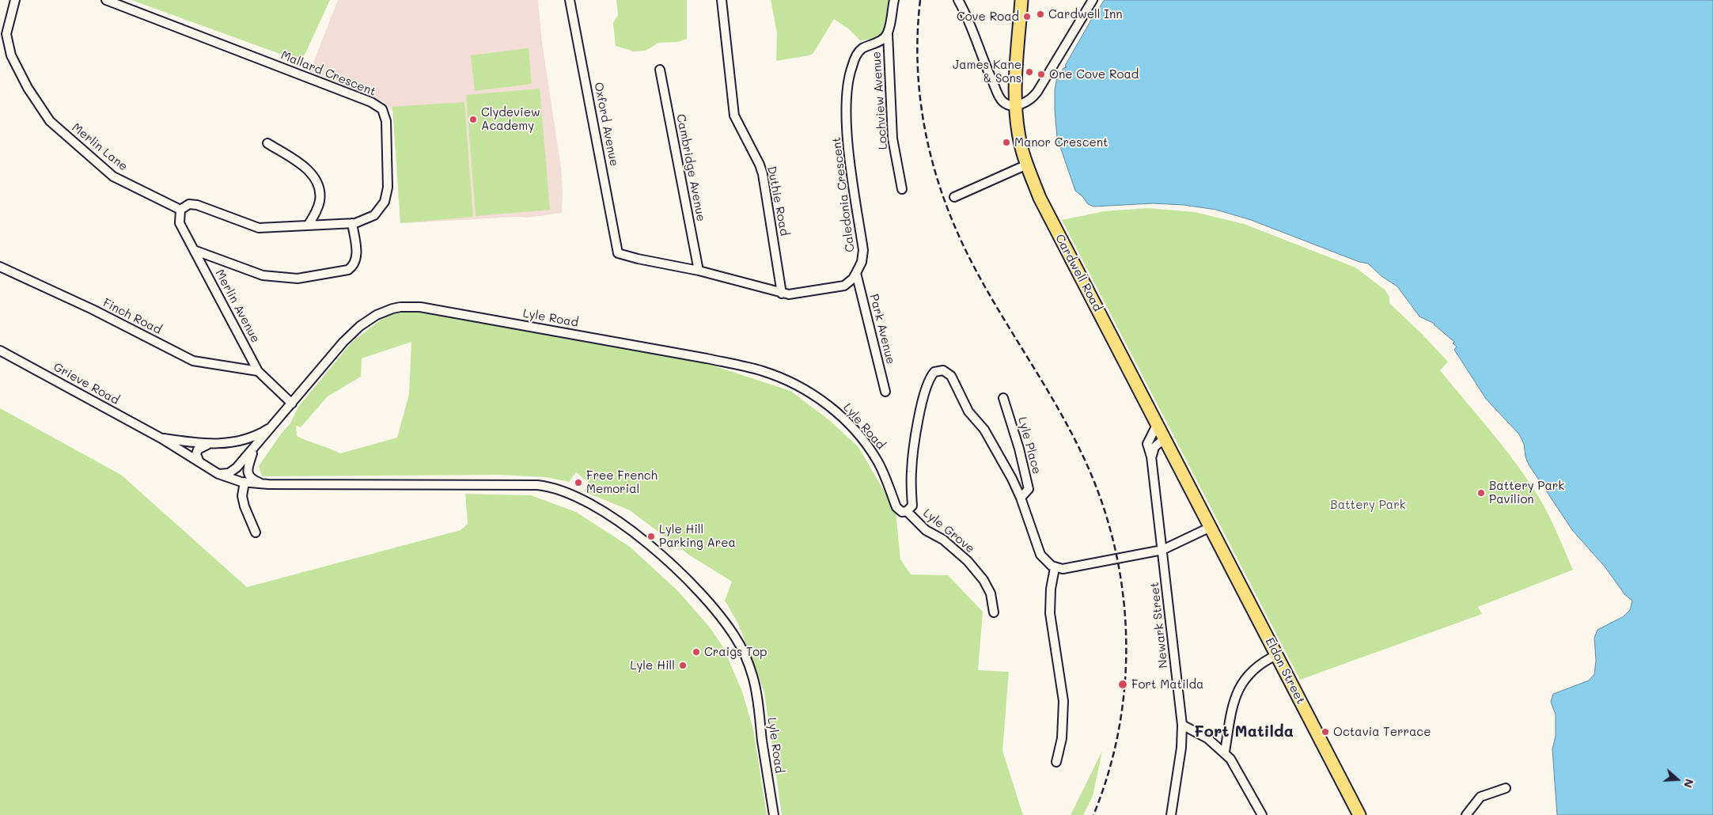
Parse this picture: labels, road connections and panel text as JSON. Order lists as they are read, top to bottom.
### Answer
{
  "streets": {
    "main road": ["Cardwell Road", "Eldon Street"],
    "street": [
      "Mallard Crescent",
      "Lochview Avenue",
      "Oxford Avenue",
      "Merlin Lane",
      "Cambridge Avenue",
      "Caledonia Crescent",
      "Duthie Road",
      "Merlin Avenue",
      "Finch Road",
      "Lyle Road",
      "Park Avenue",
      "Grieve Road",
      "Lyle Place",
      "Lyle Grove",
      "Newark Street"
    ]
  },
  "crossings": [
    ["Mallard Crescent", "Merlin Lane"],
    ["Mallard Crescent", "Merlin Avenue"],
    ["Lochview Avenue", "Caledonia Crescent"],
    ["Oxford Avenue", "Caledonia Crescent"],
    ["Merlin Lane", "Merlin Avenue"],
    ["Cambridge Avenue", "Caledonia Crescent"],
    ["Caledonia Crescent", "Duthie Road"],
    ["Caledonia Crescent", "Park Avenue"],
    ["Cardwell Road", "Newark Street"],
    ["Cardwell Road", "Eldon Street"],
    ["Merlin Avenue", "Finch Road"],
    ["Merlin Avenue", "Lyle Road"],
    ["Lyle Road", "Grieve Road"],
    ["Lyle Road", "Lyle Grove"]
  ],
  "districts": ["Fort Matilda"],
  "parks": ["Battery Park"],
  "places": [
    "Cardwell Inn",
    "Cove Road",
    "James Kane & Sons",
    "One Cove Road",
    "Clydeview Academy",
    "Manor Crescent",
    "Free French Memorial",
    "Battery Park Pavilion",
    "Lyle Hill Parking Area",
    "Craigs Top",
    "Lyle Hill",
    "Fort Matilda",
    "Octavia Terrace"
  ],
  "north": "right"
}
